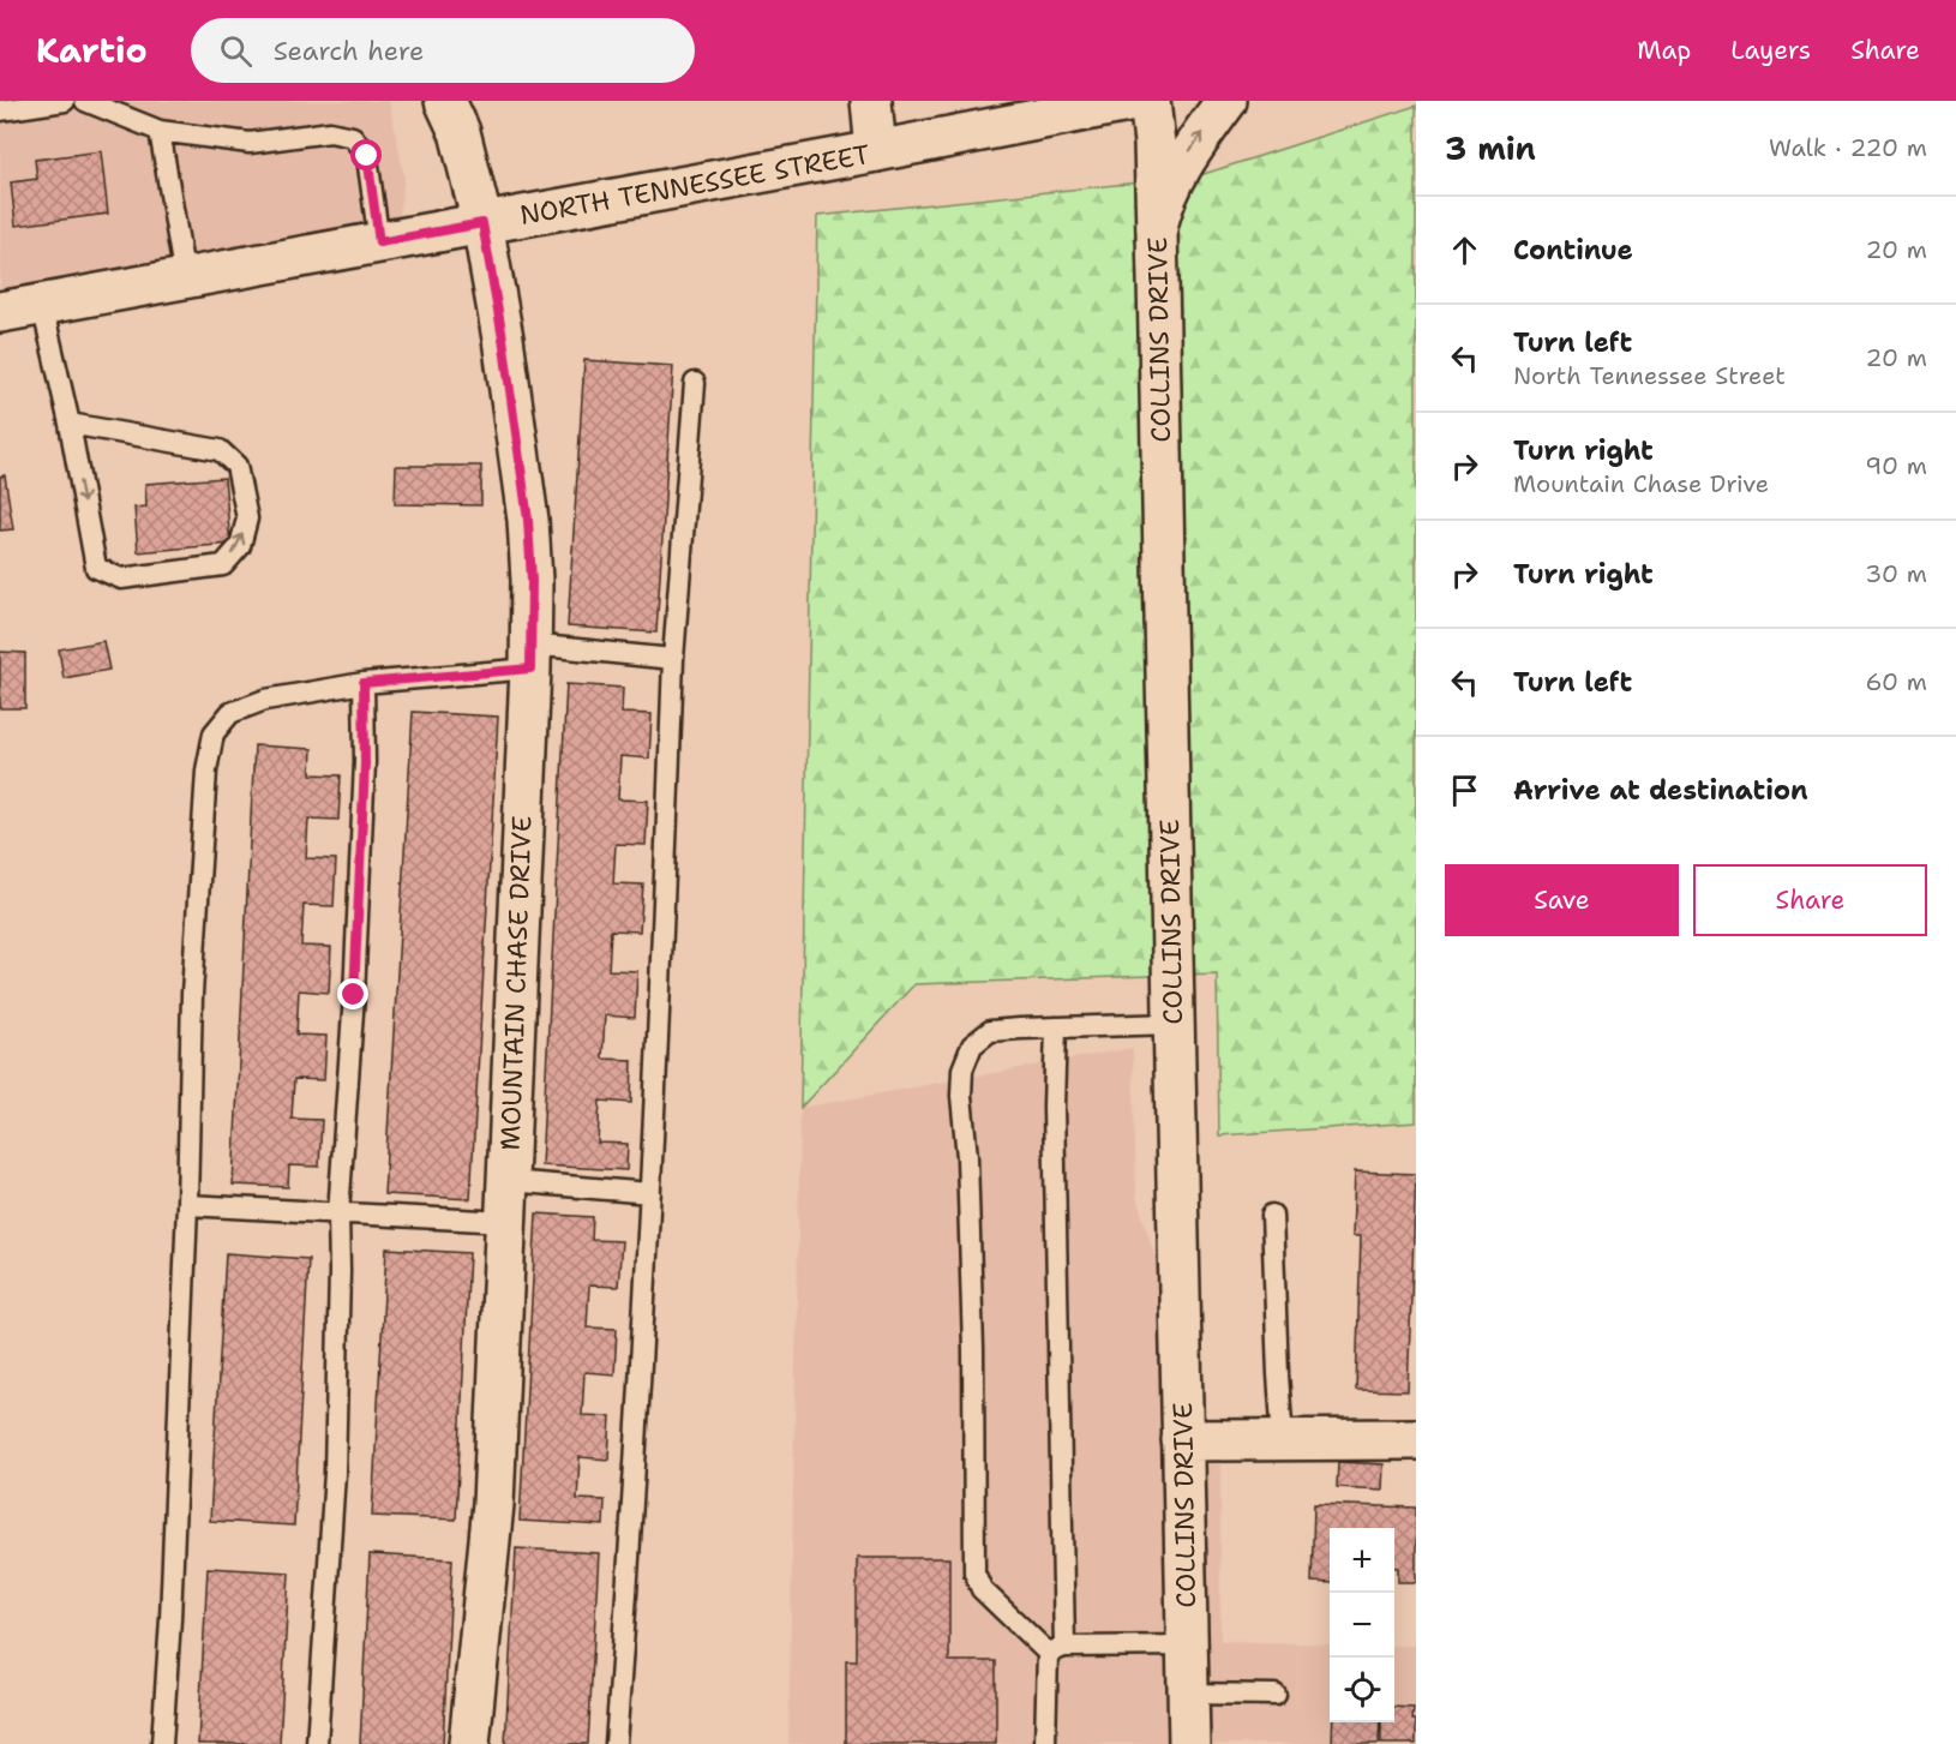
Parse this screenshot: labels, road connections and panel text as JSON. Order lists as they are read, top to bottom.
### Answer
{
  "streets": {
    "street": ["NORTH TENNESSEE STREET", "COLLINS DRIVE", "MOUNTAIN CHASE DRIVE"]
  },
  "crossings": [
    ["NORTH TENNESSEE STREET", "MOUNTAIN CHASE DRIVE"]
  ],
  "page": {
    "header": "Kartio",
    "search": "Search here",
    "nav": ["Map", "Layers", "Share"],
    "heading": ["3 min", "Walk · 220 m"],
    "list": [
      ["Continue", "20 m"],
      ["Turn left", "North Tennessee Street", "20 m"],
      ["Turn right", "Mountain Chase Drive", "90 m"],
      ["Turn right", "30 m"],
      ["Turn left", "60 m"],
      "Arrive at destination"
    ],
    "buttons": ["Save", "Share"],
    "map_buttons": ["+", "−"]
  }
}
